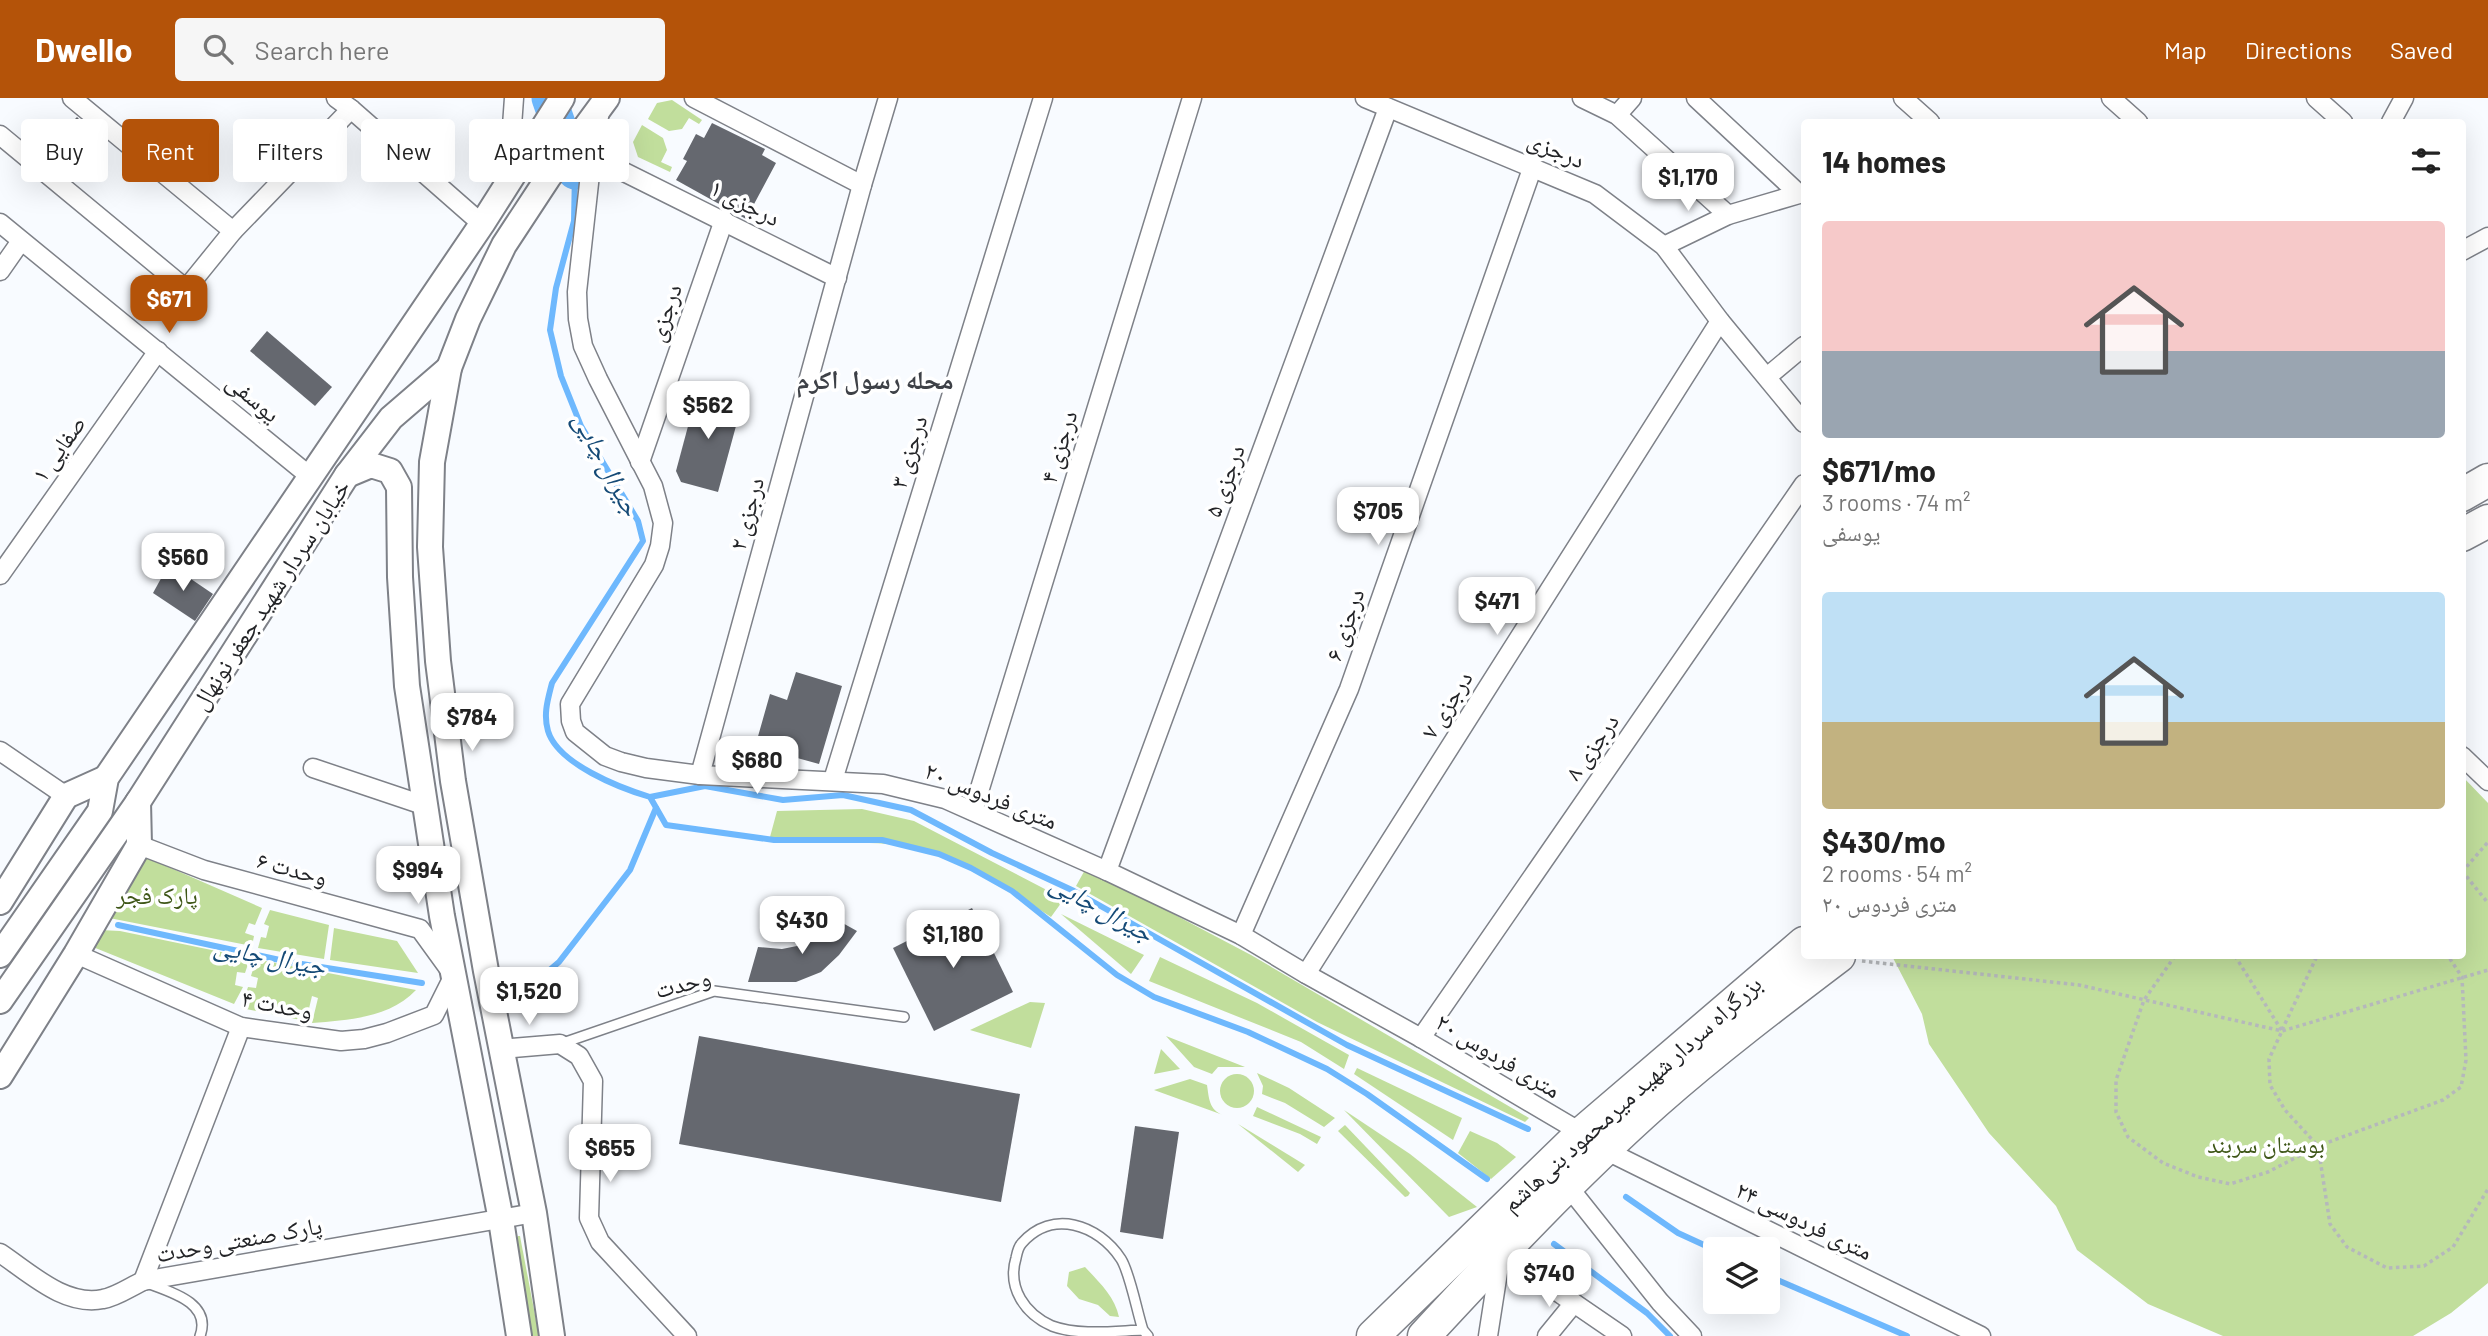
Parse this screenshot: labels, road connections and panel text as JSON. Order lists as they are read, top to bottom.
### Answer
{
  "streets": {
    "highway": ["بزرگراه سردار شهید میرمحمود بنی‌هاشم"],
    "main road": ["خیابان سردار شهید جعفر نونهال"],
    "street": [
      "درجزی",
      "درجزی ۱",
      "یوسفی",
      "درجزی ۴",
      "صفایی ۱",
      "درجزی ۳",
      "درجزی ۵",
      "درجزی ۲",
      "درجزی ۶",
      "درجزی ۷",
      "درجزی ۸",
      "۲۰ متری فردوس",
      "وحدت ۶",
      "وحدت ۴",
      "۲۴ متری فردوسی",
      "پارک صنعتی وحدت"
    ],
    "lane": ["وحدت"]
  },
  "crossings": [
    ["درجزی", "درجزی ۱"],
    ["درجزی", "درجزی ۵"],
    ["درجزی", "درجزی ۶"],
    ["درجزی", "درجزی ۷"],
    ["درجزی", "۲۰ متری فردوس"],
    ["درجزی ۱", "درجزی ۲"],
    ["یوسفی", "صفایی ۱"],
    ["یوسفی", "خیابان سردار شهید جعفر نونهال"],
    ["درجزی ۴", "۲۰ متری فردوس"],
    ["درجزی ۳", "۲۰ متری فردوس"],
    ["درجزی ۵", "۲۰ متری فردوس"],
    ["درجزی ۲", "۲۰ متری فردوس"],
    ["درجزی ۶", "۲۰ متری فردوس"],
    ["درجزی ۷", "۲۰ متری فردوس"],
    ["درجزی ۸", "۲۰ متری فردوس"],
    ["۲۰ متری فردوس", "بزرگراه سردار شهید میرمحمود بنی‌هاشم"],
    ["۲۰ متری فردوس", "۲۴ متری فردوسی"],
    ["وحدت ۶", "وحدت ۴"],
    ["بزرگراه سردار شهید میرمحمود بنی‌هاشم", "۲۴ متری فردوسی"]
  ],
  "districts": ["محله رسول اکرم"],
  "water": ["جیرال چایی"],
  "parks": ["پارک فجر", "بوستان سربند"],
  "page": {
    "header": "Dwello",
    "search": "Search here",
    "nav": ["Map", "Directions", "Saved"],
    "chip": [
      "Buy",
      "Rent",
      "Filters",
      "New",
      "Apartment"
    ],
    "heading": "14 homes",
    "price": [
      "$1,170",
      "$671",
      "$562",
      "$705",
      "$560",
      "$471",
      "$784",
      "$680",
      "$994",
      "$430",
      "$1,180",
      "$1,520",
      "$655",
      "$740"
    ],
    "list": [
      {
        "name": "$671/mo",
        "note": "3 rooms · 74 m² · یوسفی"
      },
      {
        "name": "$430/mo",
        "note": "2 rooms · 54 m² · ۲۰ متری فردوس"
      }
    ]
  }
}
